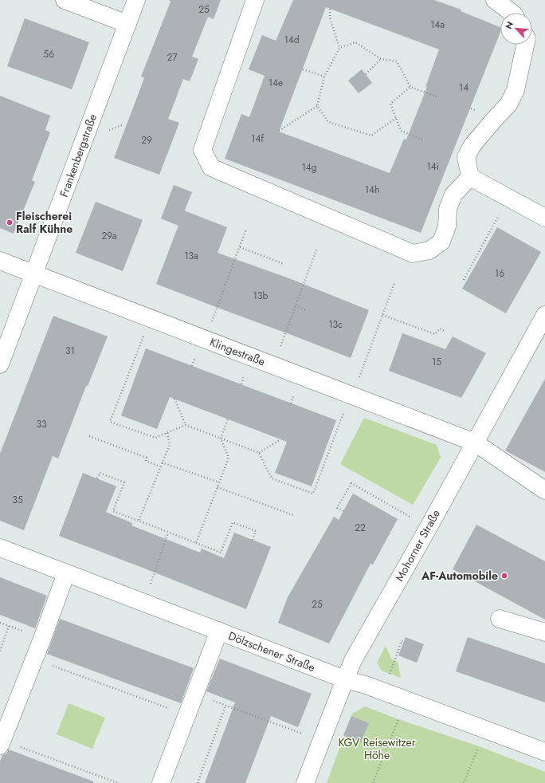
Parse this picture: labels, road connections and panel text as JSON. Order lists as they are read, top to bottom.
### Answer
{
  "streets": {
    "street": [
      "Frankenbergstraße",
      "Klingestraße",
      "Mohorner Straße",
      "Dölzschener Straße"
    ]
  },
  "crossings": [
    ["Frankenbergstraße", "Klingestraße"],
    ["Klingestraße", "Mohorner Straße"],
    ["Mohorner Straße", "Dölzschener Straße"]
  ],
  "parks": ["KGV Reisewitzer Höhe"],
  "places": ["Fleischerei Ralf Kühne", "AF-Automobile"],
  "house_numbers": [
    "25",
    "14a",
    "14d",
    "56",
    "27",
    "14e",
    "14",
    "14f",
    "29",
    "14i",
    "14g",
    "14h",
    "29a",
    "13a",
    "16",
    "13b",
    "13c",
    "31",
    "15",
    "33",
    "35",
    "22",
    "25"
  ],
  "north": "top left"
}
